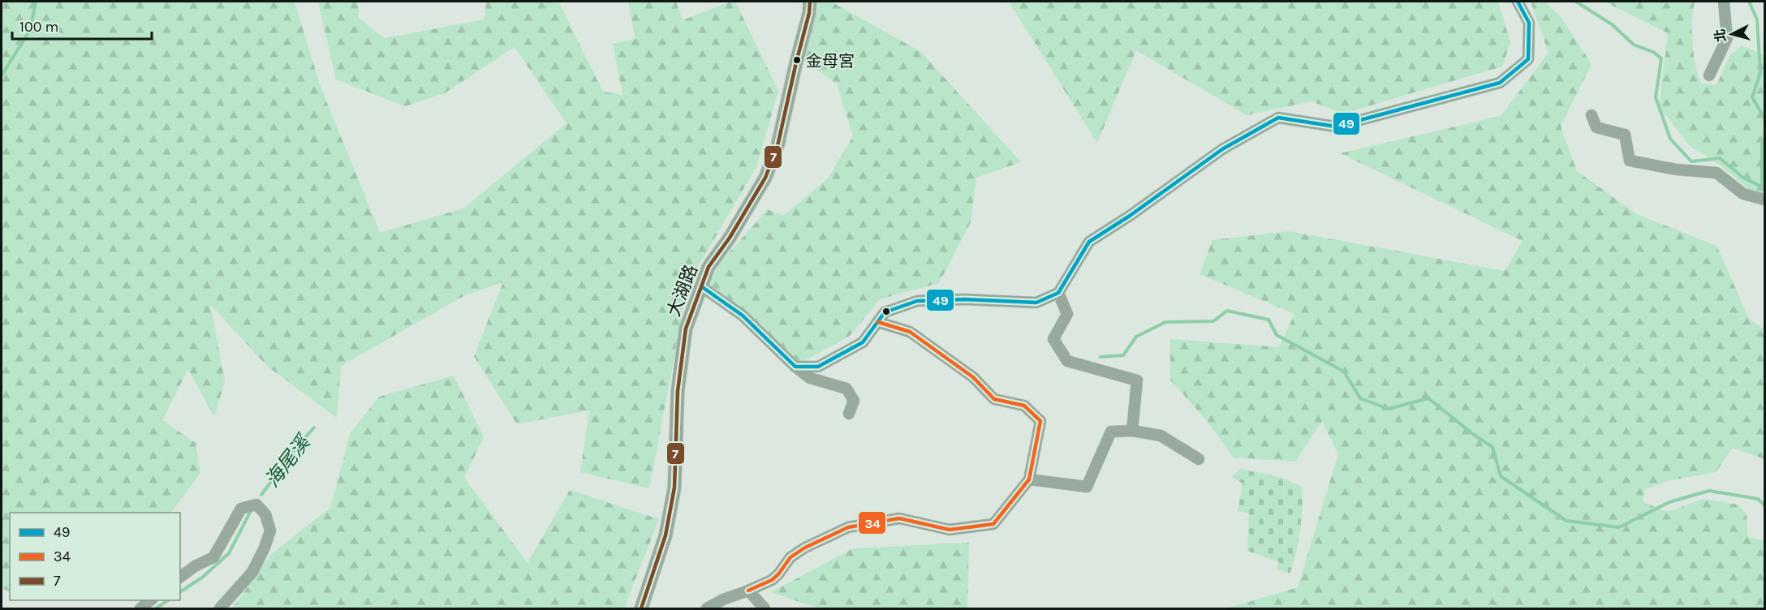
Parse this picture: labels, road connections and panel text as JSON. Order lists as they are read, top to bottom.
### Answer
{
  "streets": {
    "street": ["大湖路"]
  },
  "water": ["海尾溪"],
  "places": ["金母宮"],
  "lines": ["transit line 49", "transit line 7", "transit line 34"],
  "legend": ["49", "34", "7"],
  "scale_bar": "100 m",
  "north": "left"
}
